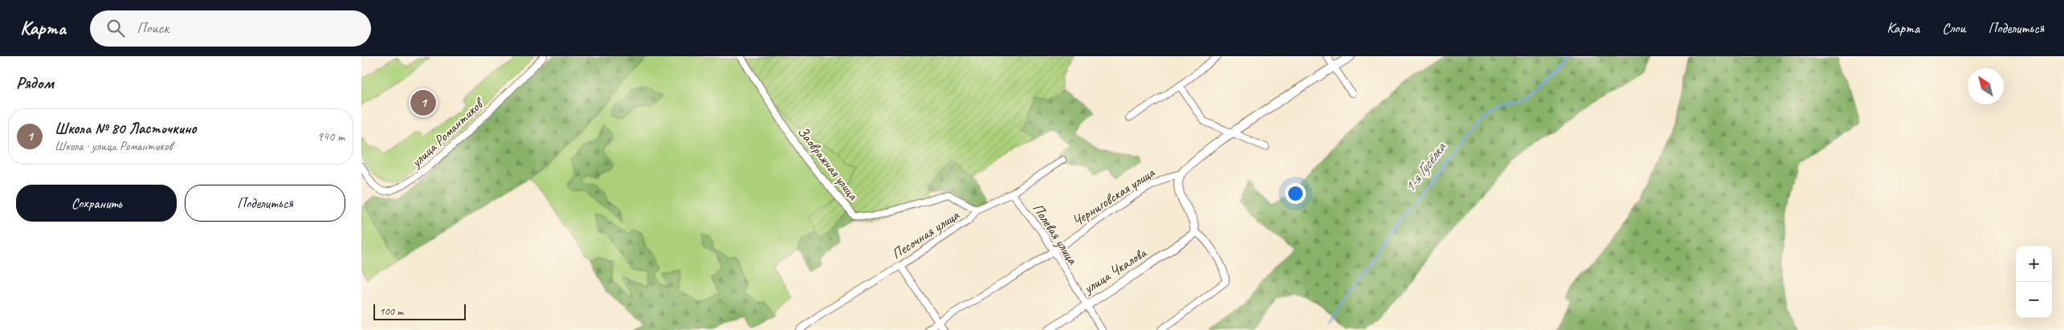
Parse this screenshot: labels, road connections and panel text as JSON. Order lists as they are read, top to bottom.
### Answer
{
  "streets": {
    "street": [
      "улица Романтиков",
      "Заовражная улица",
      "Черниговская улица",
      "Полевая улица",
      "Песочная улица",
      "улица Чкалова"
    ]
  },
  "crossings": [
    ["Заовражная улица", "Песочная улица"],
    ["Черниговская улица", "Полевая улица"],
    ["Полевая улица", "Песочная улица"],
    ["Полевая улица", "улица Чкалова"]
  ],
  "water": ["1-я Гусёлка"],
  "scale_bar": "100 m",
  "north": "top left",
  "page": {
    "header": "Карта",
    "search": "Поиск",
    "nav": ["Карта", "Слои", "Поделиться"],
    "heading": "Рядом",
    "pins": "1",
    "list": [
      {
        "mark": "1",
        "name": "Школа № 80 Ласточкино",
        "note": "Школа · улица Романтиков",
        "value": "940 m"
      }
    ],
    "buttons": ["Сохранить", "Поделиться"],
    "map_buttons": ["+", "−"],
    "scale": "100 m"
  }
}
